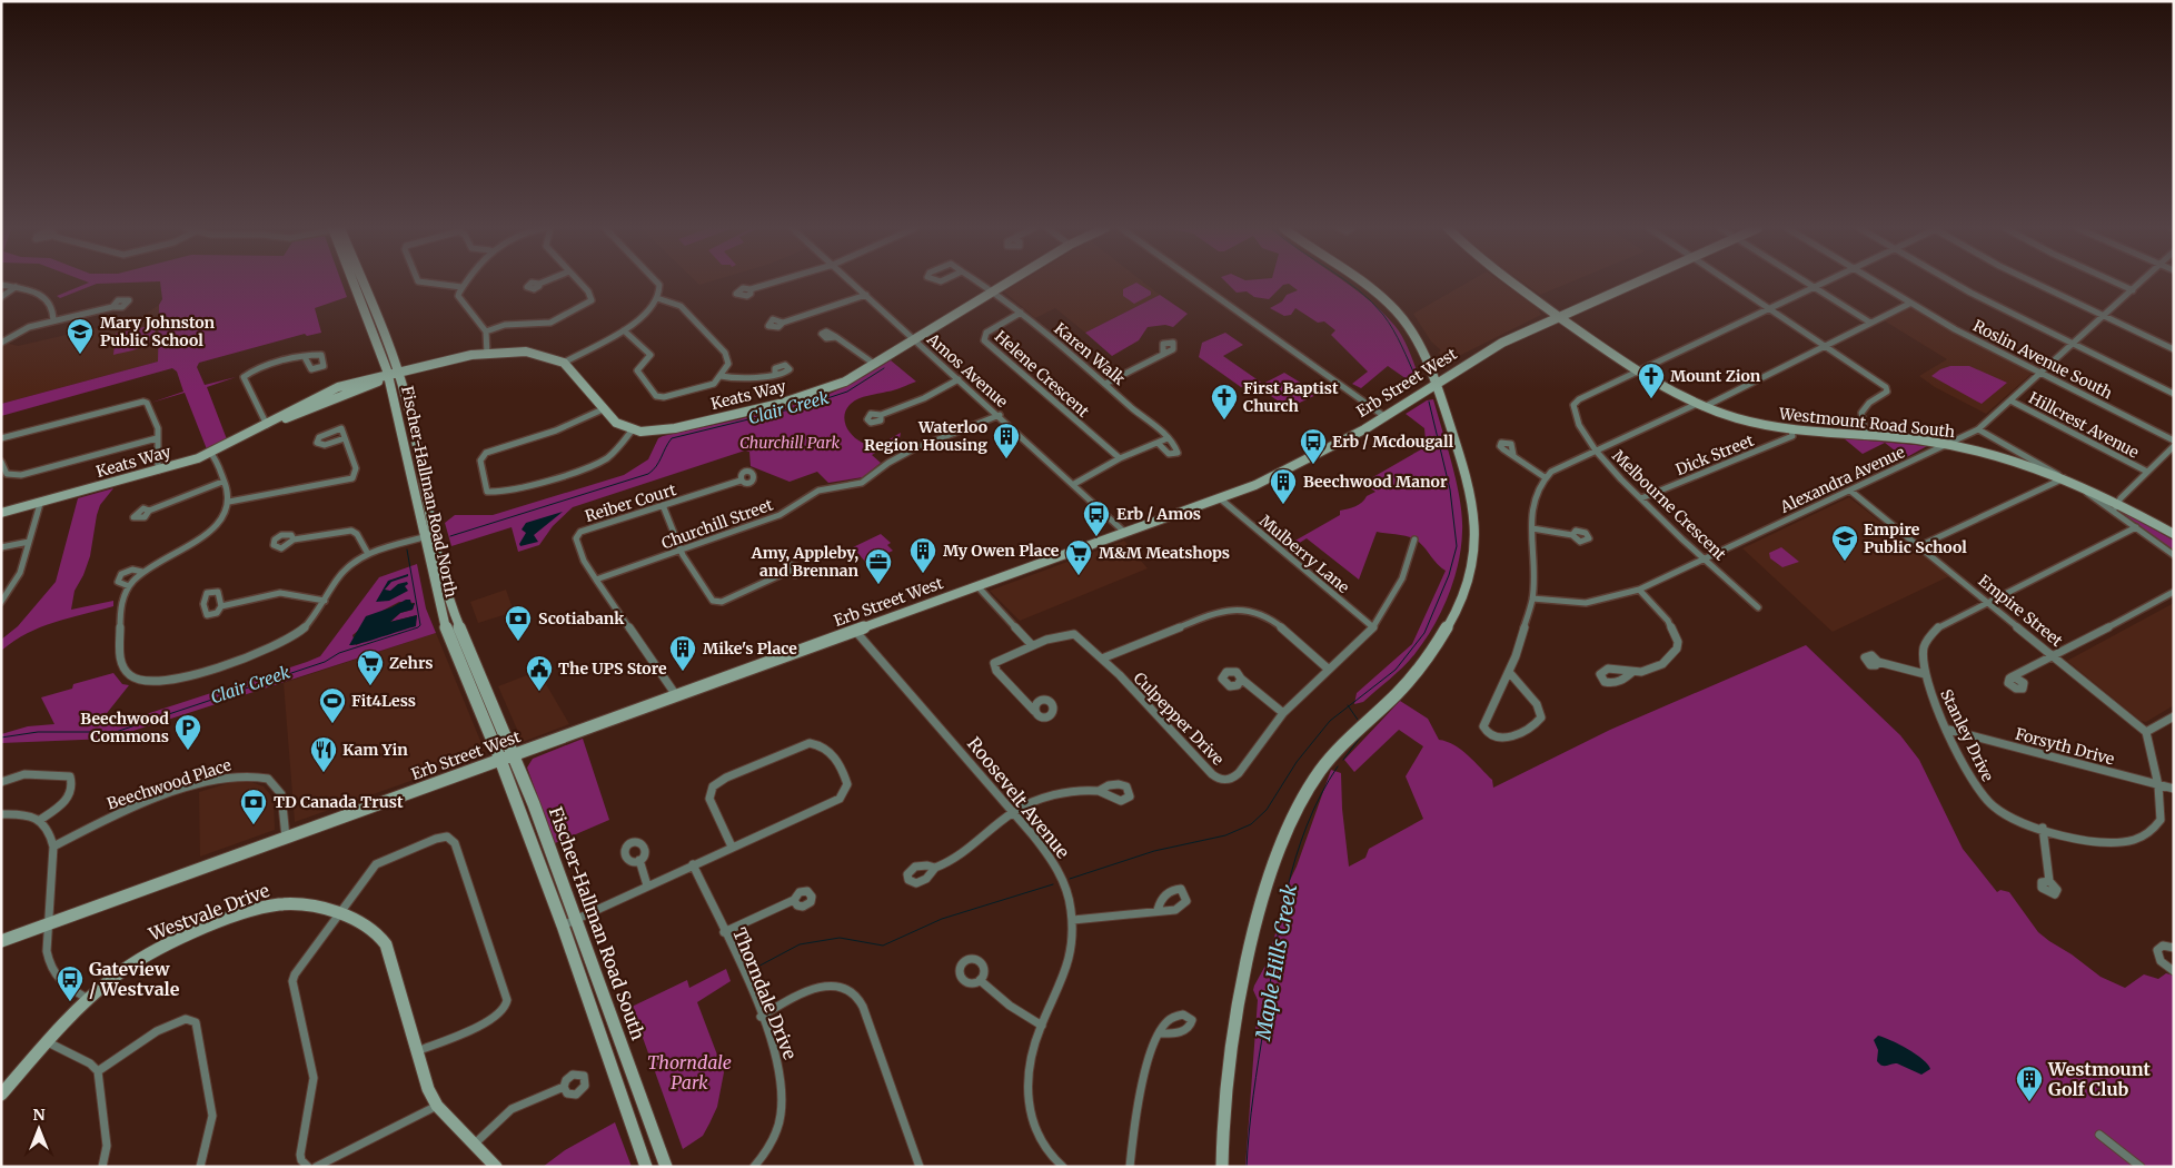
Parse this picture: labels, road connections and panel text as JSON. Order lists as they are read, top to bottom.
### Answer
{
  "streets": {
    "main road": [
      "Erb Street West",
      "Keats Way",
      "Westmount Road South",
      "Fischer-Hallman Road North",
      "Westvale Drive",
      "Fischer-Hallman Road South"
    ],
    "street": [
      "Karen Walk",
      "Roslin Avenue South",
      "Amos Avenue",
      "Helene Crescent",
      "Hillcrest Avenue",
      "Dick Street",
      "Alexandra Avenue",
      "Reiber Court",
      "Melbourne Crescent",
      "Churchill Street",
      "Mulberry Lane",
      "Empire Street",
      "Culpepper Drive",
      "Stanley Drive",
      "Forsyth Drive",
      "Beechwood Place",
      "Roosevelt Avenue",
      "Thorndale Drive"
    ]
  },
  "crossings": [
    ["Karen Walk", "Helene Crescent"],
    ["Karen Walk", "Keats Way"],
    ["Roslin Avenue South", "Alexandra Avenue"],
    ["Amos Avenue", "Erb Street West"],
    ["Amos Avenue", "Keats Way"],
    ["Amos Avenue", "Churchill Street"],
    ["Erb Street West", "Westmount Road South"],
    ["Erb Street West", "Fischer-Hallman Road North"],
    ["Erb Street West", "Mulberry Lane"],
    ["Erb Street West", "Beechwood Place"],
    ["Erb Street West", "Roosevelt Avenue"],
    ["Erb Street West", "Fischer-Hallman Road South"],
    ["Keats Way", "Fischer-Hallman Road North"],
    ["Westmount Road South", "Dick Street"],
    ["Westmount Road South", "Alexandra Avenue"],
    ["Westmount Road South", "Melbourne Crescent"],
    ["Westmount Road South", "Stanley Drive"],
    ["Hillcrest Avenue", "Alexandra Avenue"],
    ["Dick Street", "Melbourne Crescent"],
    ["Alexandra Avenue", "Melbourne Crescent"],
    ["Alexandra Avenue", "Empire Street"],
    ["Fischer-Hallman Road North", "Fischer-Hallman Road South"],
    ["Reiber Court", "Churchill Street"],
    ["Mulberry Lane", "Culpepper Drive"],
    ["Empire Street", "Stanley Drive"],
    ["Stanley Drive", "Forsyth Drive"]
  ],
  "water": ["Clair Creek", "Maple Hills Creek"],
  "parks": ["Churchill Park", "Thorndale Park"],
  "places": {
    "school or university": ["Mary Johnston Public School", "Empire Public School"],
    "church": ["Mount Zion", "First Baptist Church"],
    "building": [
      "Waterloo Region Housing",
      "Beechwood Manor",
      "My Owen Place",
      "Mike's Place",
      "Westmount Golf Club"
    ],
    "bus stop": ["Erb / Mcdougall", "Erb / Amos", "Gateview / Westvale"],
    "supermarket": ["M&M Meatshops", "Zehrs"],
    "office": ["Amy, Appleby, and Brennan"],
    "bank": ["Scotiabank", "TD Canada Trust"],
    "public building": ["The UPS Store"],
    "sports": ["Fit4Less"],
    "parking": ["Beechwood Commons"],
    "restaurant": ["Kam Yin"]
  },
  "north": "top"
}
